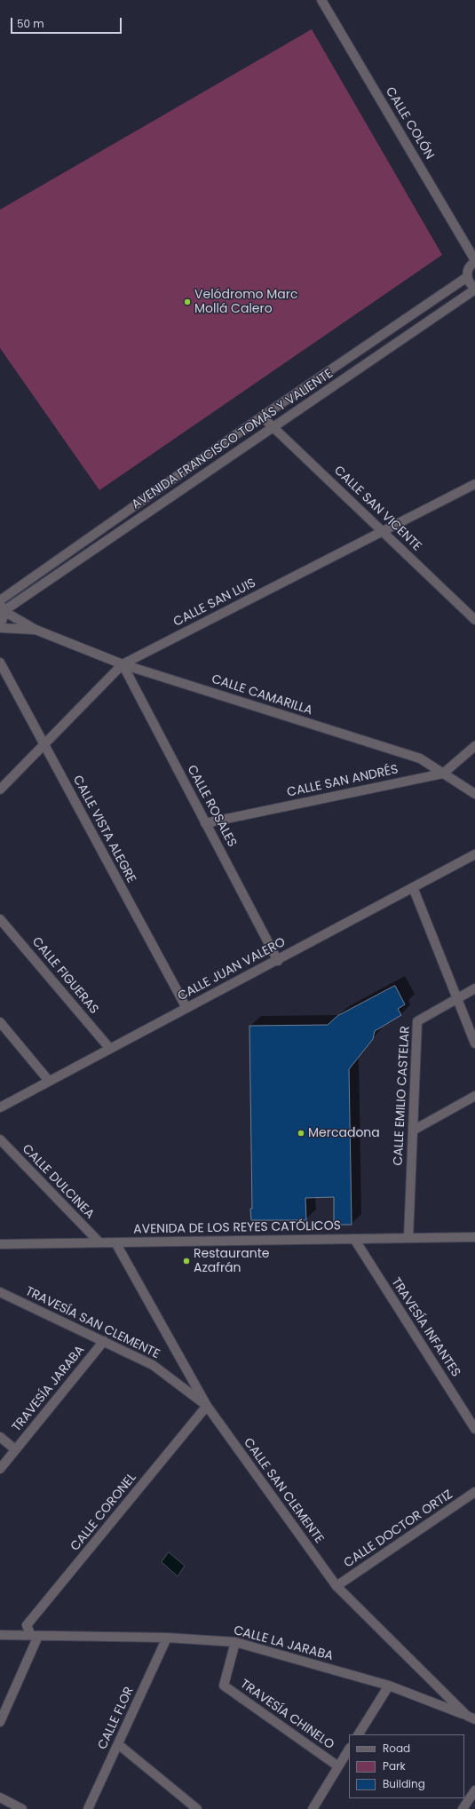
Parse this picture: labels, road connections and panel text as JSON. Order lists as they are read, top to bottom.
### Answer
{
  "streets": {
    "street": [
      "CALLE COLÓN",
      "AVENIDA FRANCISCO TOMÁS Y VALIENTE",
      "CALLE SAN VICENTE",
      "CALLE SAN LUIS",
      "CALLE CAMARILLA",
      "CALLE SAN ANDRÉS",
      "CALLE ROSALES",
      "CALLE VISTA ALEGRE",
      "CALLE JUAN VALERO",
      "CALLE FIGUERAS",
      "CALLE EMILIO CASTELAR",
      "CALLE DULCINEA",
      "AVENIDA DE LOS REYES CATÓLICOS",
      "TRAVESÍA SAN CLEMENTE",
      "TRAVESÍA INFANTES",
      "TRAVESÍA JARABA",
      "CALLE SAN CLEMENTE",
      "CALLE CORONEL",
      "CALLE DOCTOR ORTIZ",
      "CALLE LA JARABA",
      "TRAVESÍA CHINELO",
      "CALLE FLOR"
    ]
  },
  "crossings": [
    ["AVENIDA FRANCISCO TOMÁS Y VALIENTE", "CALLE SAN VICENTE"],
    ["AVENIDA FRANCISCO TOMÁS Y VALIENTE", "CALLE CAMARILLA"],
    ["CALLE SAN VICENTE", "CALLE SAN LUIS"],
    ["CALLE SAN LUIS", "CALLE CAMARILLA"],
    ["CALLE SAN LUIS", "CALLE ROSALES"],
    ["CALLE SAN LUIS", "CALLE VISTA ALEGRE"],
    ["CALLE CAMARILLA", "CALLE SAN ANDRÉS"],
    ["CALLE CAMARILLA", "CALLE ROSALES"],
    ["CALLE SAN ANDRÉS", "CALLE ROSALES"],
    ["CALLE ROSALES", "CALLE JUAN VALERO"],
    ["CALLE VISTA ALEGRE", "CALLE JUAN VALERO"],
    ["CALLE JUAN VALERO", "CALLE FIGUERAS"],
    ["CALLE EMILIO CASTELAR", "AVENIDA DE LOS REYES CATÓLICOS"],
    ["CALLE DULCINEA", "AVENIDA DE LOS REYES CATÓLICOS"],
    ["AVENIDA DE LOS REYES CATÓLICOS", "TRAVESÍA INFANTES"],
    ["AVENIDA DE LOS REYES CATÓLICOS", "CALLE SAN CLEMENTE"],
    ["TRAVESÍA SAN CLEMENTE", "TRAVESÍA JARABA"],
    ["TRAVESÍA SAN CLEMENTE", "CALLE SAN CLEMENTE"],
    ["TRAVESÍA SAN CLEMENTE", "CALLE CORONEL"],
    ["CALLE SAN CLEMENTE", "CALLE CORONEL"],
    ["CALLE SAN CLEMENTE", "CALLE DOCTOR ORTIZ"],
    ["CALLE SAN CLEMENTE", "CALLE LA JARABA"],
    ["CALLE CORONEL", "CALLE LA JARABA"],
    ["CALLE LA JARABA", "TRAVESÍA CHINELO"],
    ["CALLE LA JARABA", "CALLE FLOR"]
  ],
  "places": ["Velódromo Marc Mollá Calero", "Mercadona", "Restaurante Azafrán"],
  "legend": ["Road", "Park", "Building"],
  "scale_bar": "50 m"
}
